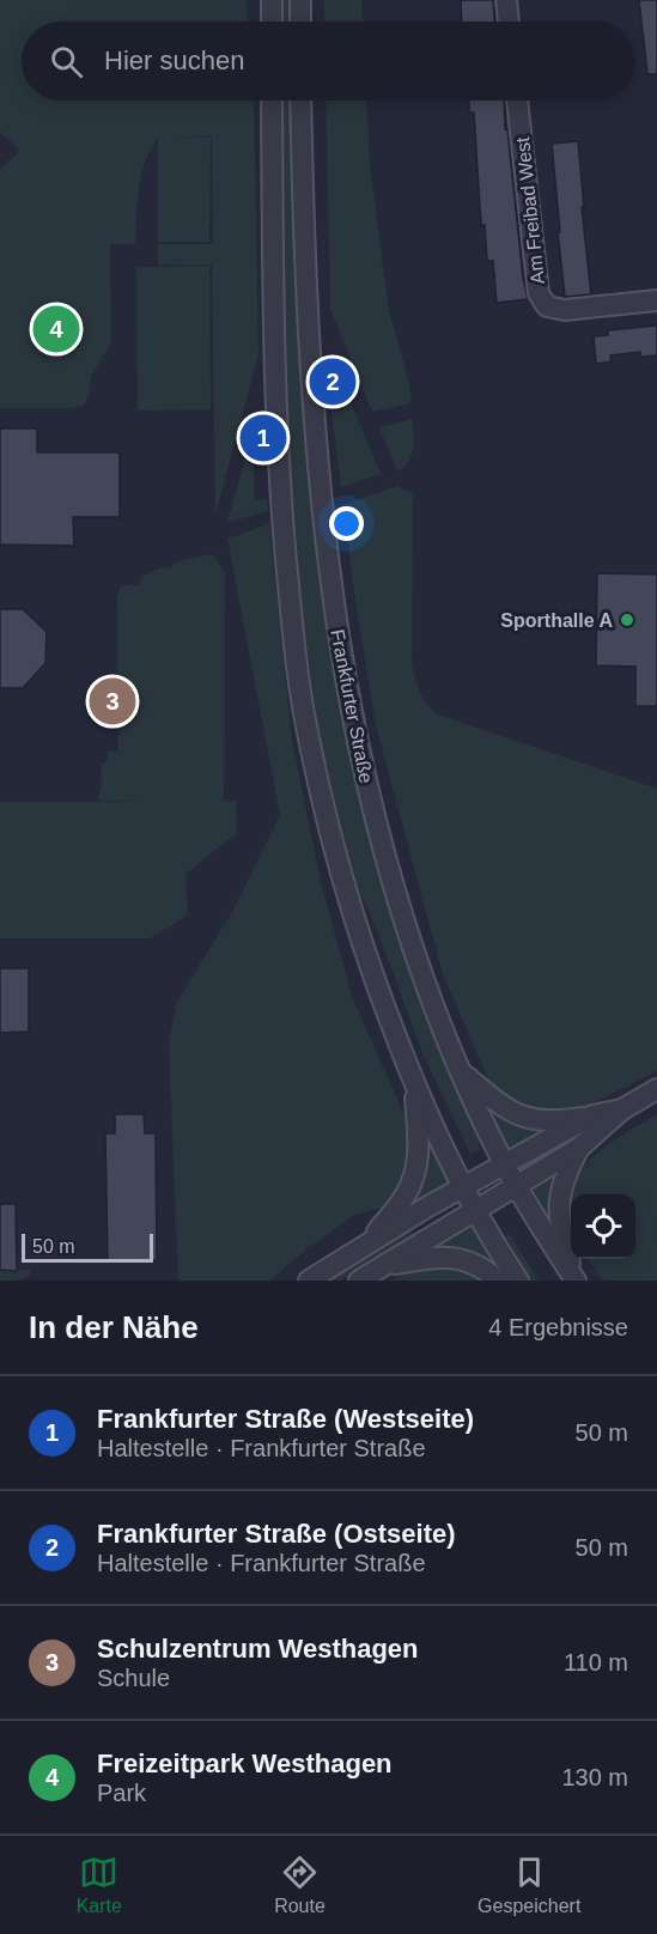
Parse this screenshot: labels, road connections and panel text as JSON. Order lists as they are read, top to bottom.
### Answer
{
  "streets": {
    "street": ["Am Freibad West", "Frankfurter Straße"]
  },
  "places": ["Sporthalle A"],
  "scale_bar": "50 m",
  "page": {
    "search": "Hier suchen",
    "pins": [
      "4",
      "2",
      "1",
      "3"
    ],
    "scale": "50 m",
    "heading": ["In der Nähe", "4 Ergebnisse"],
    "list": [
      {
        "mark": "1",
        "name": "Frankfurter Straße (Westseite)",
        "note": "Haltestelle · Frankfurter Straße",
        "value": "50 m"
      },
      {
        "mark": "2",
        "name": "Frankfurter Straße (Ostseite)",
        "note": "Haltestelle · Frankfurter Straße",
        "value": "50 m"
      },
      {
        "mark": "3",
        "name": "Schulzentrum Westhagen",
        "note": "Schule",
        "value": "110 m"
      },
      {
        "mark": "4",
        "name": "Freizeitpark Westhagen",
        "note": "Park",
        "value": "130 m"
      }
    ],
    "nav": ["Karte", "Route", "Gespeichert"]
  }
}
